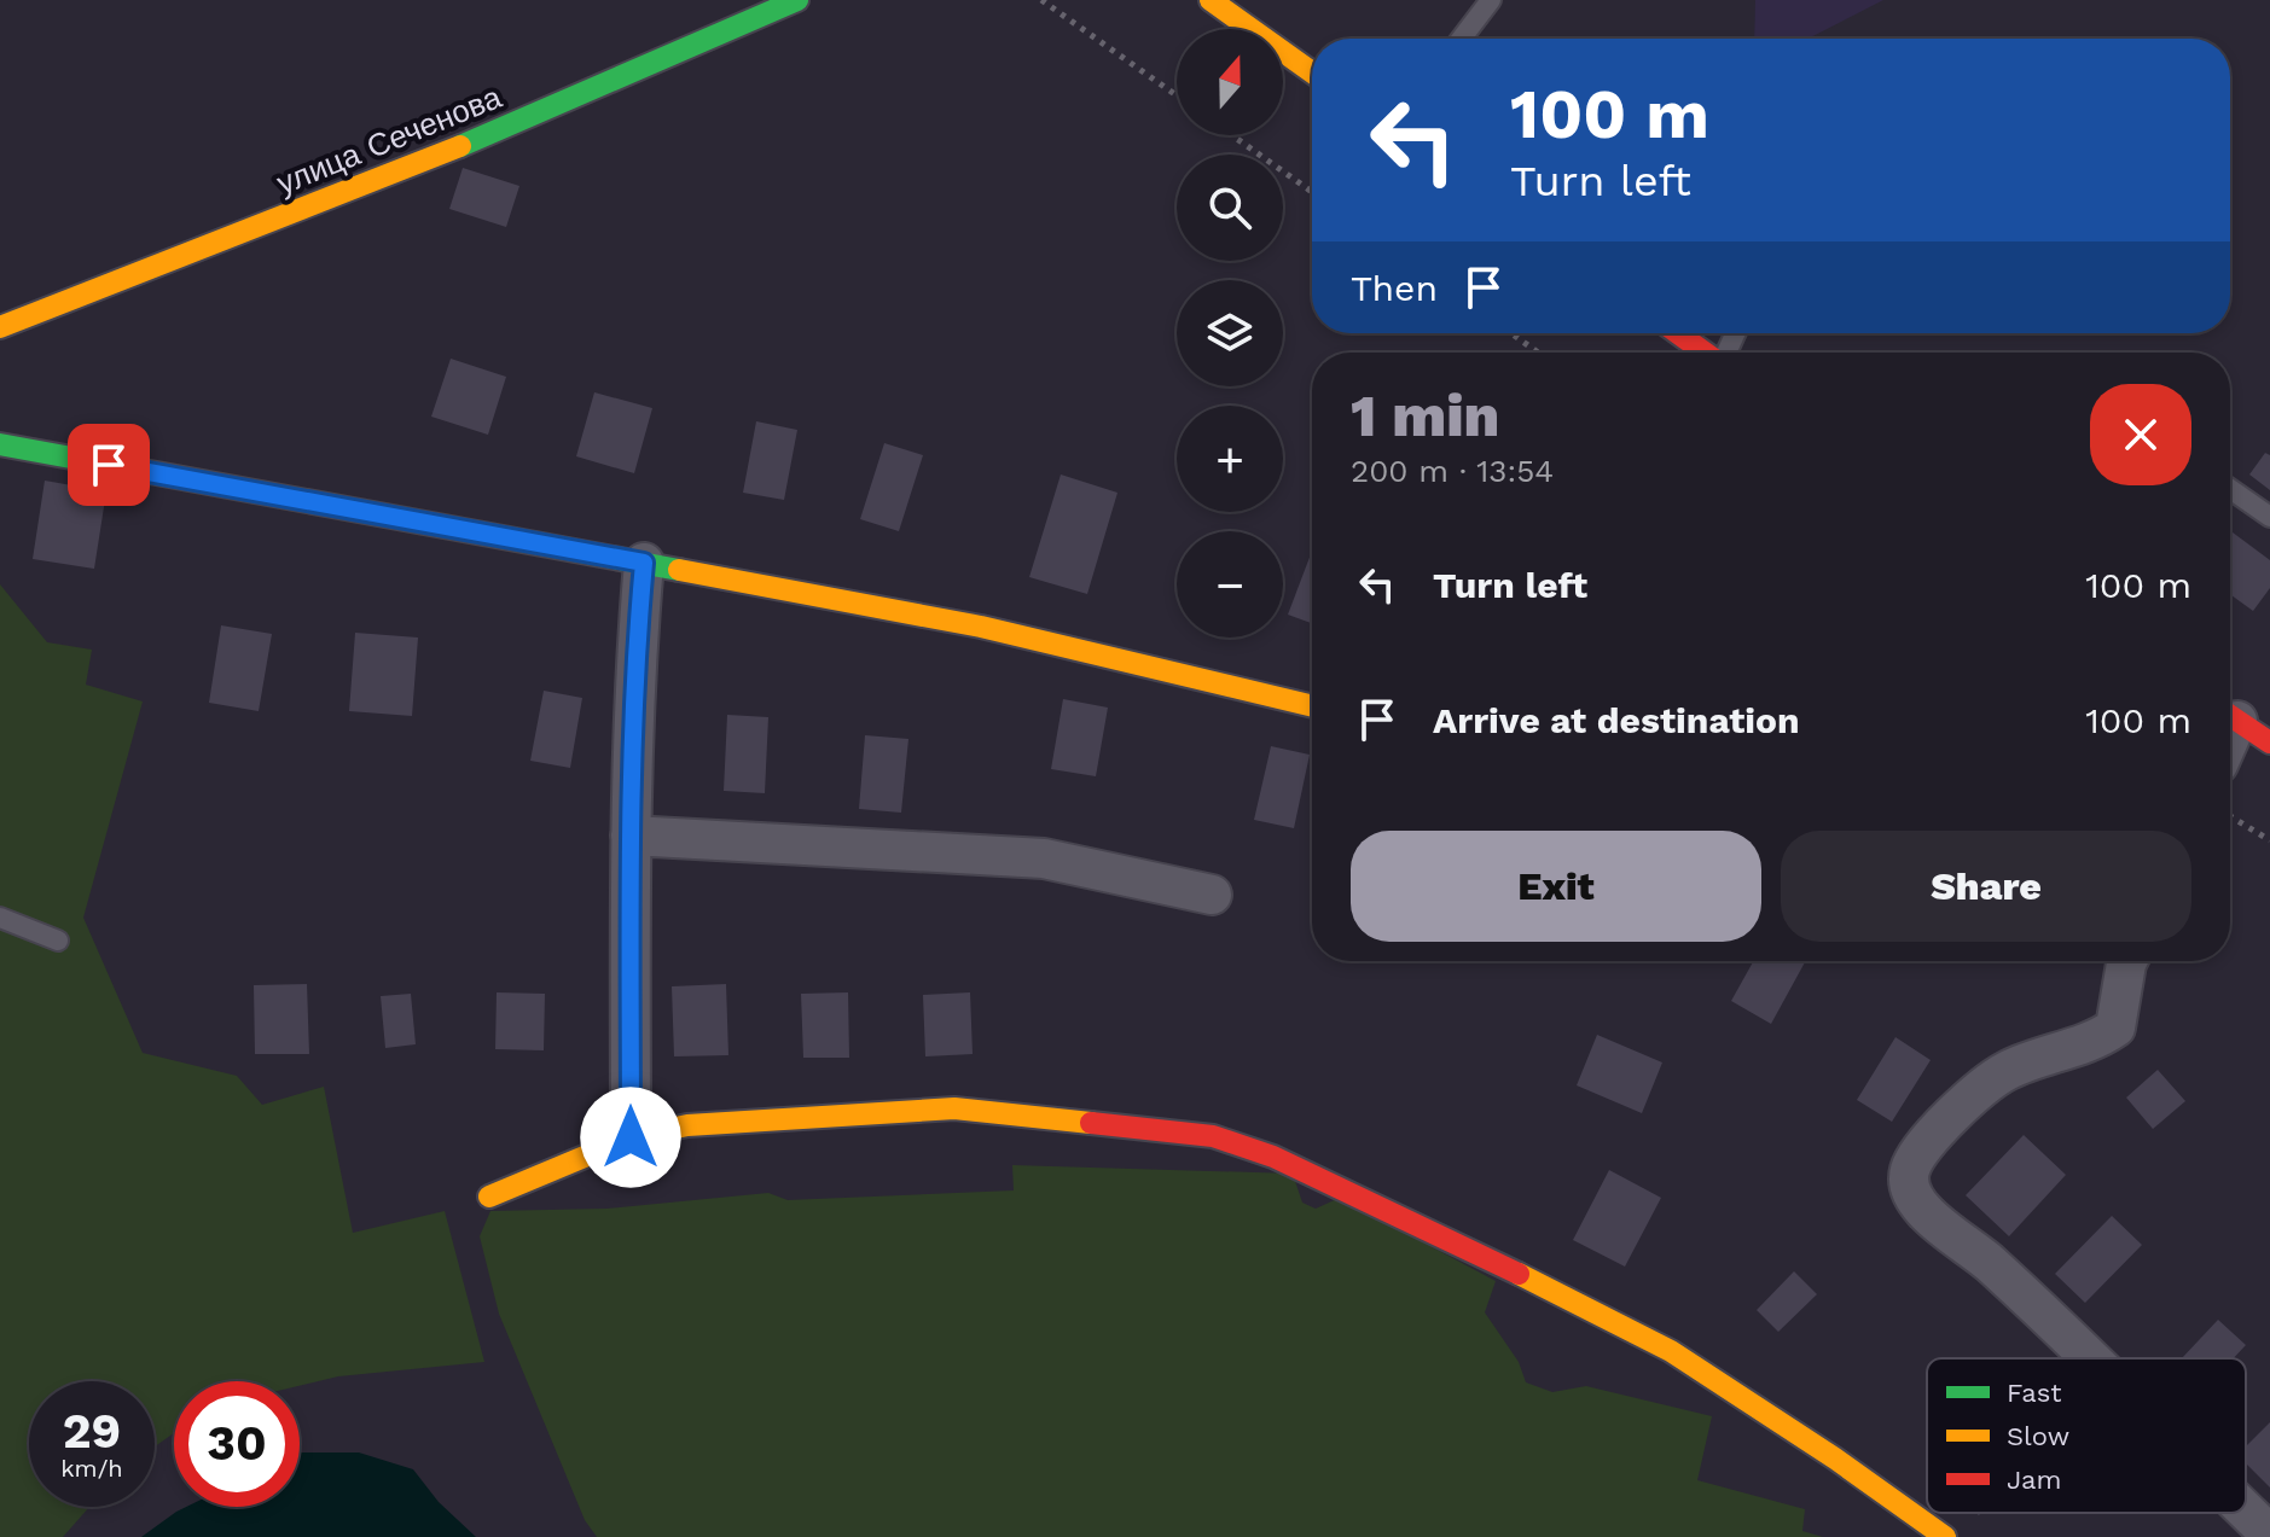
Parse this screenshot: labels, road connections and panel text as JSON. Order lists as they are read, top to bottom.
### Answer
{
  "streets": {
    "street": ["улица Сеченова"]
  },
  "legend": ["Fast", "Slow", "Jam"],
  "north": "top",
  "page": {
    "map_buttons": ["+", "−"],
    "turn": ["100 m", "Turn left"],
    "then": "Then",
    "heading": ["1 min", "200 m · 13:54"],
    "list": [
      {
        "name": "Turn left",
        "value": "100 m"
      },
      {
        "name": "Arrive at destination",
        "value": "100 m"
      }
    ],
    "buttons": ["Exit", "Share"],
    "speed": "29 km/h",
    "limit": "30"
  }
}
